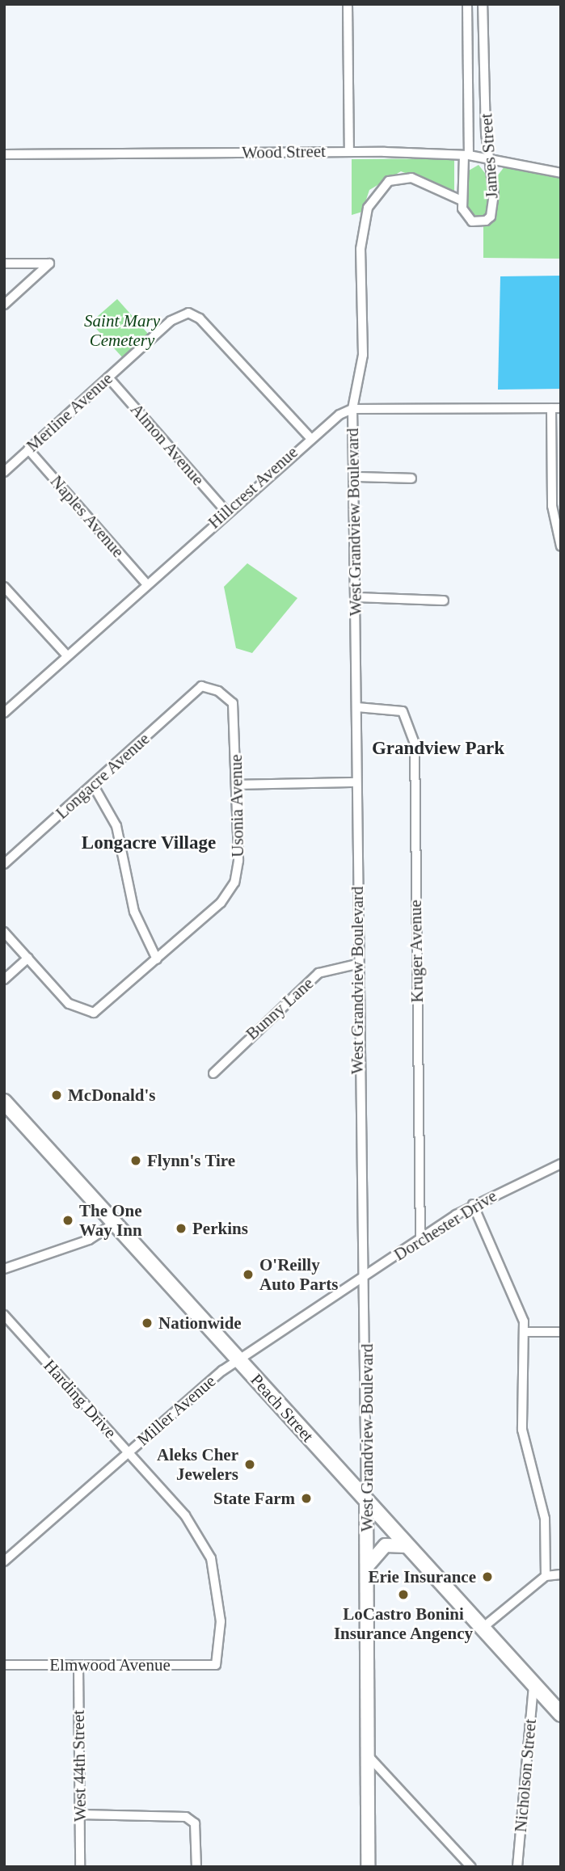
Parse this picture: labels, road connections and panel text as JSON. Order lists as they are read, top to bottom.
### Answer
{
  "streets": {
    "main road": ["Peach Street"],
    "street": [
      "Wood Street",
      "James Street",
      "Merline Avenue",
      "Almon Avenue",
      "Hillcrest Avenue",
      "Naples Avenue",
      "West Grandview Boulevard",
      "Longacre Avenue",
      "Usonia Avenue",
      "Kruger Avenue",
      "Bunny Lane",
      "Dorchester Drive",
      "Harding Drive",
      "Miller Avenue",
      "Elmwood Avenue",
      "West 44th Street",
      "Nicholson Street"
    ]
  },
  "crossings": [
    ["Wood Street", "James Street"],
    ["James Street", "West Grandview Boulevard"],
    ["Merline Avenue", "Almon Avenue"],
    ["Merline Avenue", "Hillcrest Avenue"],
    ["Merline Avenue", "Naples Avenue"],
    ["Almon Avenue", "Hillcrest Avenue"],
    ["Hillcrest Avenue", "Naples Avenue"],
    ["Hillcrest Avenue", "West Grandview Boulevard"],
    ["West Grandview Boulevard", "Kruger Avenue"],
    ["West Grandview Boulevard", "Bunny Lane"],
    ["West Grandview Boulevard", "Dorchester Drive"],
    ["West Grandview Boulevard", "Peach Street"],
    ["West Grandview Boulevard", "Miller Avenue"],
    ["Longacre Avenue", "Usonia Avenue"],
    ["Kruger Avenue", "Dorchester Drive"],
    ["Dorchester Drive", "Miller Avenue"],
    ["Harding Drive", "Miller Avenue"],
    ["Harding Drive", "Elmwood Avenue"],
    ["Peach Street", "Miller Avenue"],
    ["Peach Street", "Nicholson Street"],
    ["Elmwood Avenue", "West 44th Street"]
  ],
  "districts": ["Grandview Park", "Longacre Village"],
  "parks": ["Saint Mary Cemetery"],
  "places": [
    "McDonald's",
    "Flynn's Tire",
    "The One Way Inn",
    "Perkins",
    "O'Reilly Auto Parts",
    "Nationwide",
    "Aleks Cher Jewelers",
    "State Farm",
    "Erie Insurance",
    "LoCastro Bonini Insurance Angency"
  ]
}
